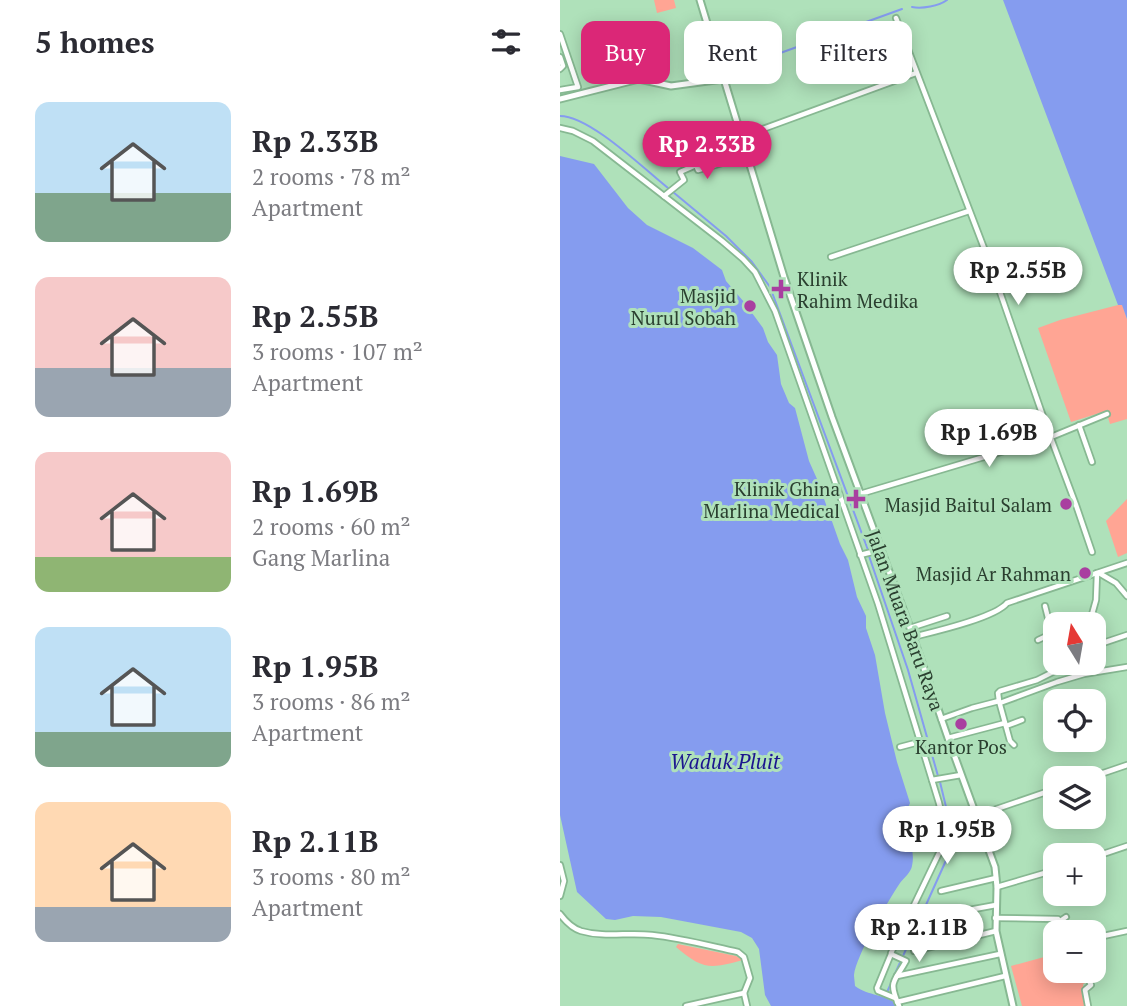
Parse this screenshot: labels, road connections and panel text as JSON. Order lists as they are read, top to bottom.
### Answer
{
  "streets": {
    "street": ["Jalan Muara Baru Raya"]
  },
  "water": ["Waduk Pluit"],
  "places": {
    "health": ["Klinik Rahim Medika", "Klinik Ghina Marlina Medical"],
    "other": [
      "Masjid Nurul Sobah",
      "Masjid Baitul Salam",
      "Masjid Ar Rahman",
      "Kantor Pos"
    ]
  },
  "north": "top",
  "page": {
    "heading": "5 homes",
    "chip": ["Buy", "Rent", "Filters"],
    "list": [
      {
        "name": "Rp 2.33B",
        "note": "2 rooms · 78 m² · Apartment"
      },
      {
        "name": "Rp 2.55B",
        "note": "3 rooms · 107 m² · Apartment"
      },
      {
        "name": "Rp 1.69B",
        "note": "2 rooms · 60 m² · Gang Marlina"
      },
      {
        "name": "Rp 1.95B",
        "note": "3 rooms · 86 m² · Apartment"
      },
      {
        "name": "Rp 2.11B",
        "note": "3 rooms · 80 m² · Apartment"
      }
    ],
    "price": [
      "Rp 2.33B",
      "Rp 2.55B",
      "Rp 1.69B",
      "Rp 1.95B",
      "Rp 2.11B"
    ],
    "map_buttons": ["+", "−"]
  }
}
